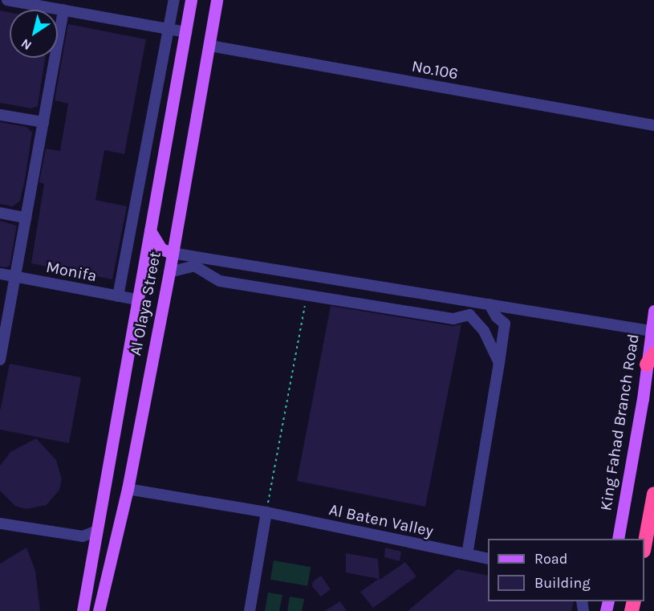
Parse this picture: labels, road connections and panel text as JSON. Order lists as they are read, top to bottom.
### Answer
{
  "streets": {
    "main road": ["Al Olaya Street", "King Fahad Branch Road"],
    "street": ["No.106", "Monifa", "Al Baten Valley"]
  },
  "crossings": [
    ["No.106", "Al Olaya Street"],
    ["Monifa", "Al Olaya Street"],
    ["Al Olaya Street", "Al Baten Valley"]
  ],
  "legend": ["Road", "Building"],
  "north": "bottom left"
}
